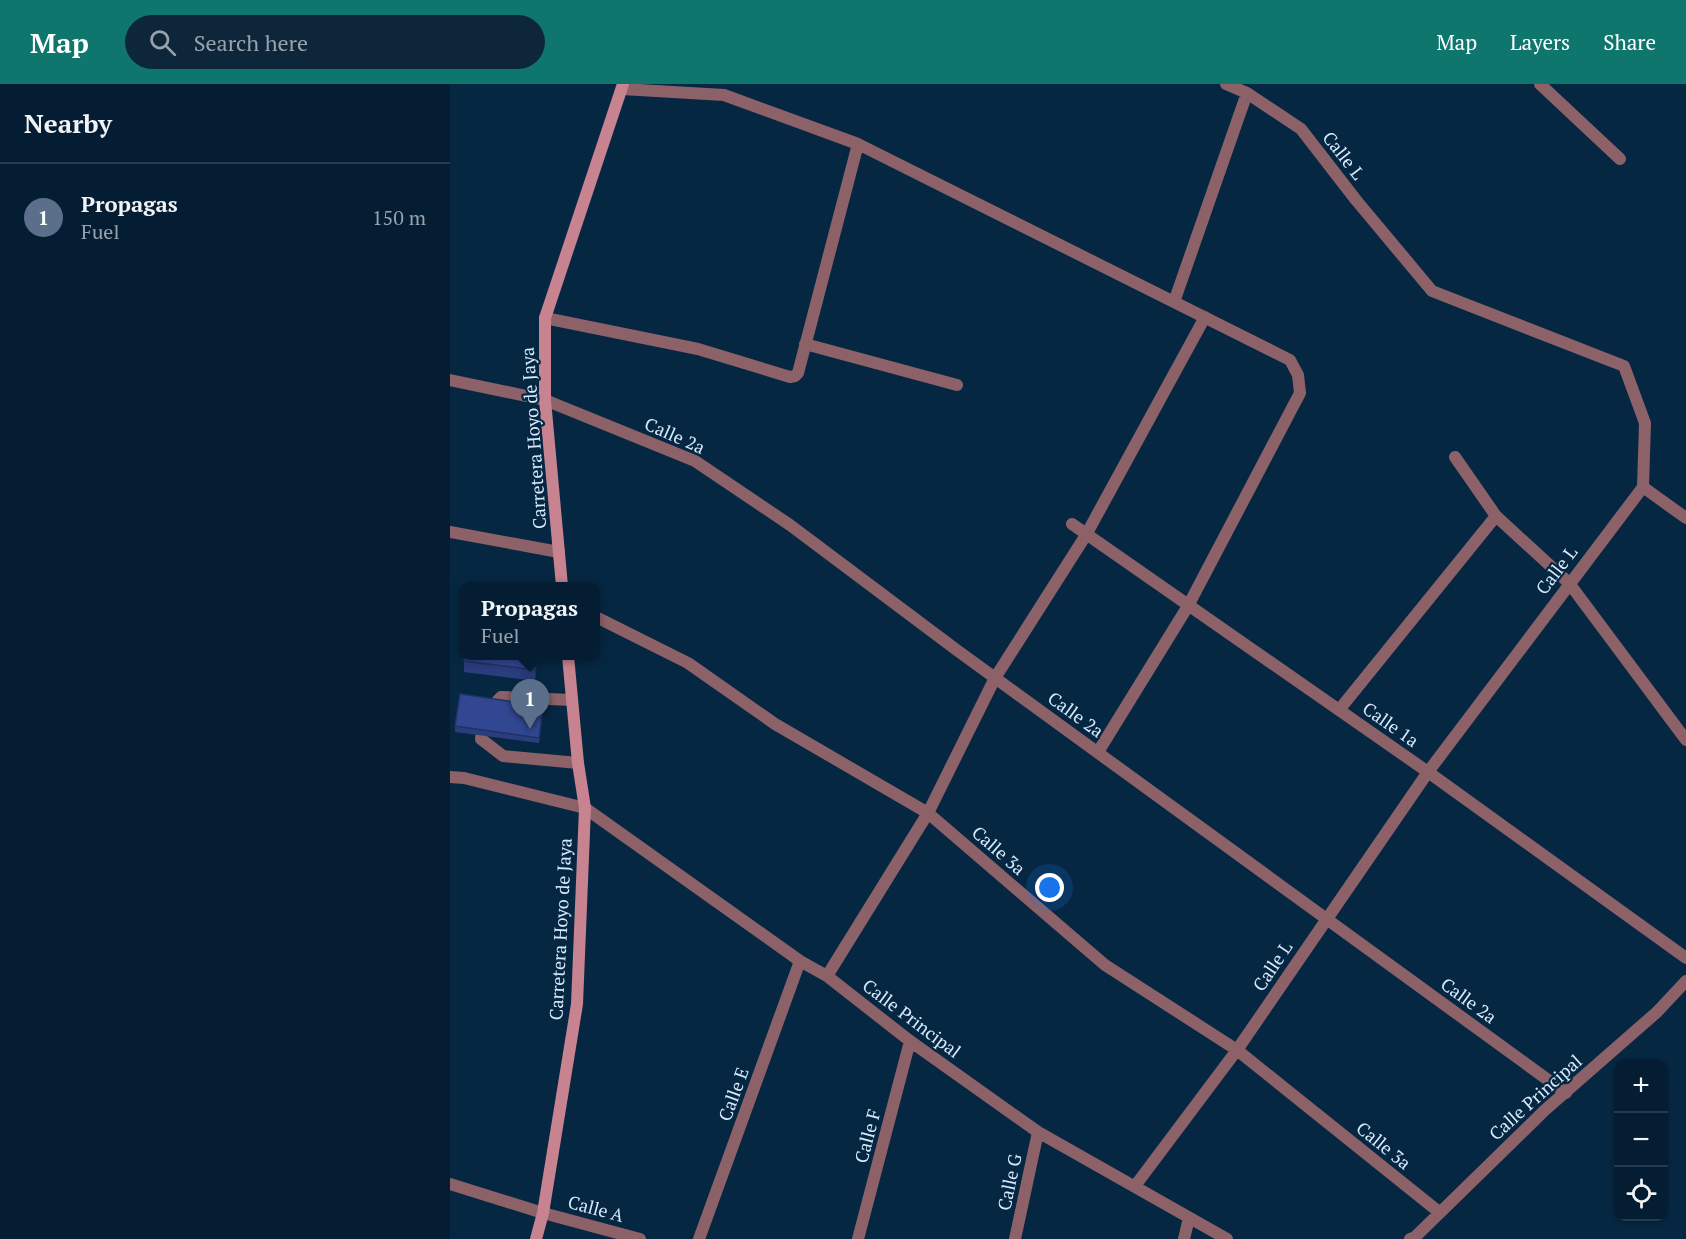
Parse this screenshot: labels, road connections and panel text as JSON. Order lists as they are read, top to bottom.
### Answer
{
  "streets": {
    "street": [
      "Calle L",
      "Calle 2a",
      "Carretera Hoyo de Jaya",
      "Calle 1a",
      "Calle 3a",
      "Calle Principal",
      "Calle E",
      "Calle F",
      "Calle G",
      "Calle A"
    ]
  },
  "crossings": [
    ["Calle L", "Calle 2a"],
    ["Calle L", "Calle 1a"],
    ["Calle L", "Calle 3a"],
    ["Calle L", "Calle Principal"],
    ["Calle 2a", "Carretera Hoyo de Jaya"],
    ["Calle 2a", "Calle Principal"],
    ["Carretera Hoyo de Jaya", "Calle Principal"],
    ["Carretera Hoyo de Jaya", "Calle A"],
    ["Calle 3a", "Calle Principal"],
    ["Calle Principal", "Calle E"],
    ["Calle Principal", "Calle F"],
    ["Calle Principal", "Calle G"]
  ],
  "page": {
    "header": "Map",
    "search": "Search here",
    "nav": ["Map", "Layers", "Share"],
    "heading": "Nearby",
    "list": [
      {
        "mark": "1",
        "name": "Propagas",
        "note": "Fuel",
        "value": "150 m"
      }
    ],
    "popup": ["Propagas", "Fuel"],
    "pins": "1",
    "map_buttons": ["+", "−"]
  }
}
